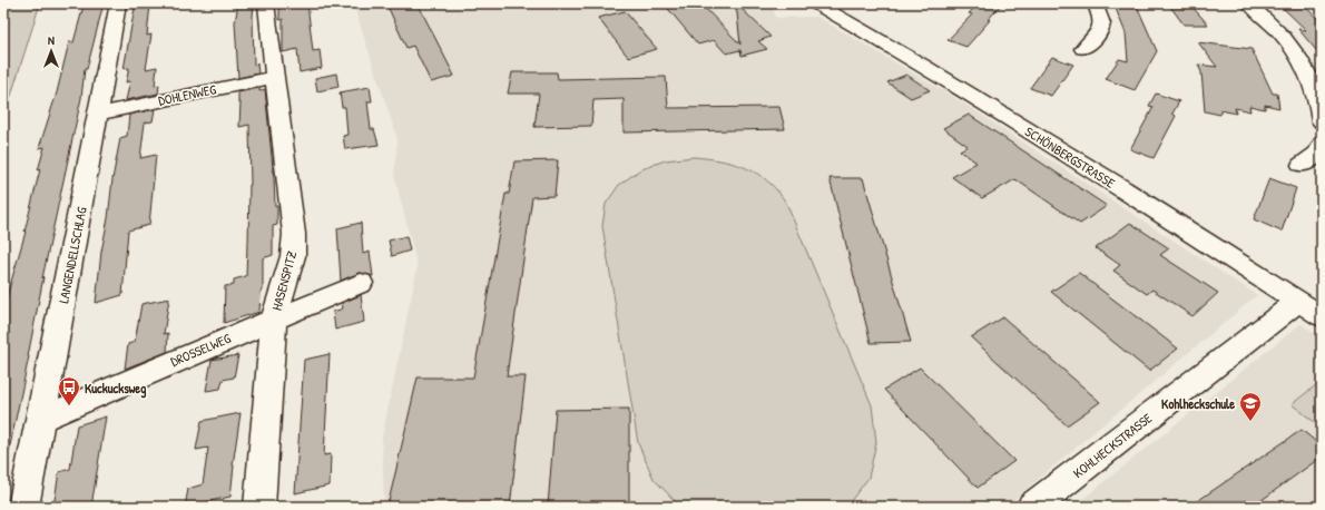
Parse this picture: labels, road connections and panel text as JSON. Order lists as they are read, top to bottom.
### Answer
{
  "streets": {
    "street": [
      "DOHLENWEG",
      "SCHÖNBERGSTRASSE",
      "LANGENDELLSCHLAG",
      "HASENSPITZ",
      "DROSSELWEG",
      "KOHLHECKSTRASSE"
    ]
  },
  "crossings": [
    ["DOHLENWEG", "LANGENDELLSCHLAG"],
    ["DOHLENWEG", "HASENSPITZ"],
    ["SCHÖNBERGSTRASSE", "KOHLHECKSTRASSE"],
    ["LANGENDELLSCHLAG", "DROSSELWEG"],
    ["HASENSPITZ", "DROSSELWEG"]
  ],
  "places": {
    "bus stop": ["Kuckucksweg"],
    "school or university": ["Kohlheckschule"]
  },
  "north": "top"
}
